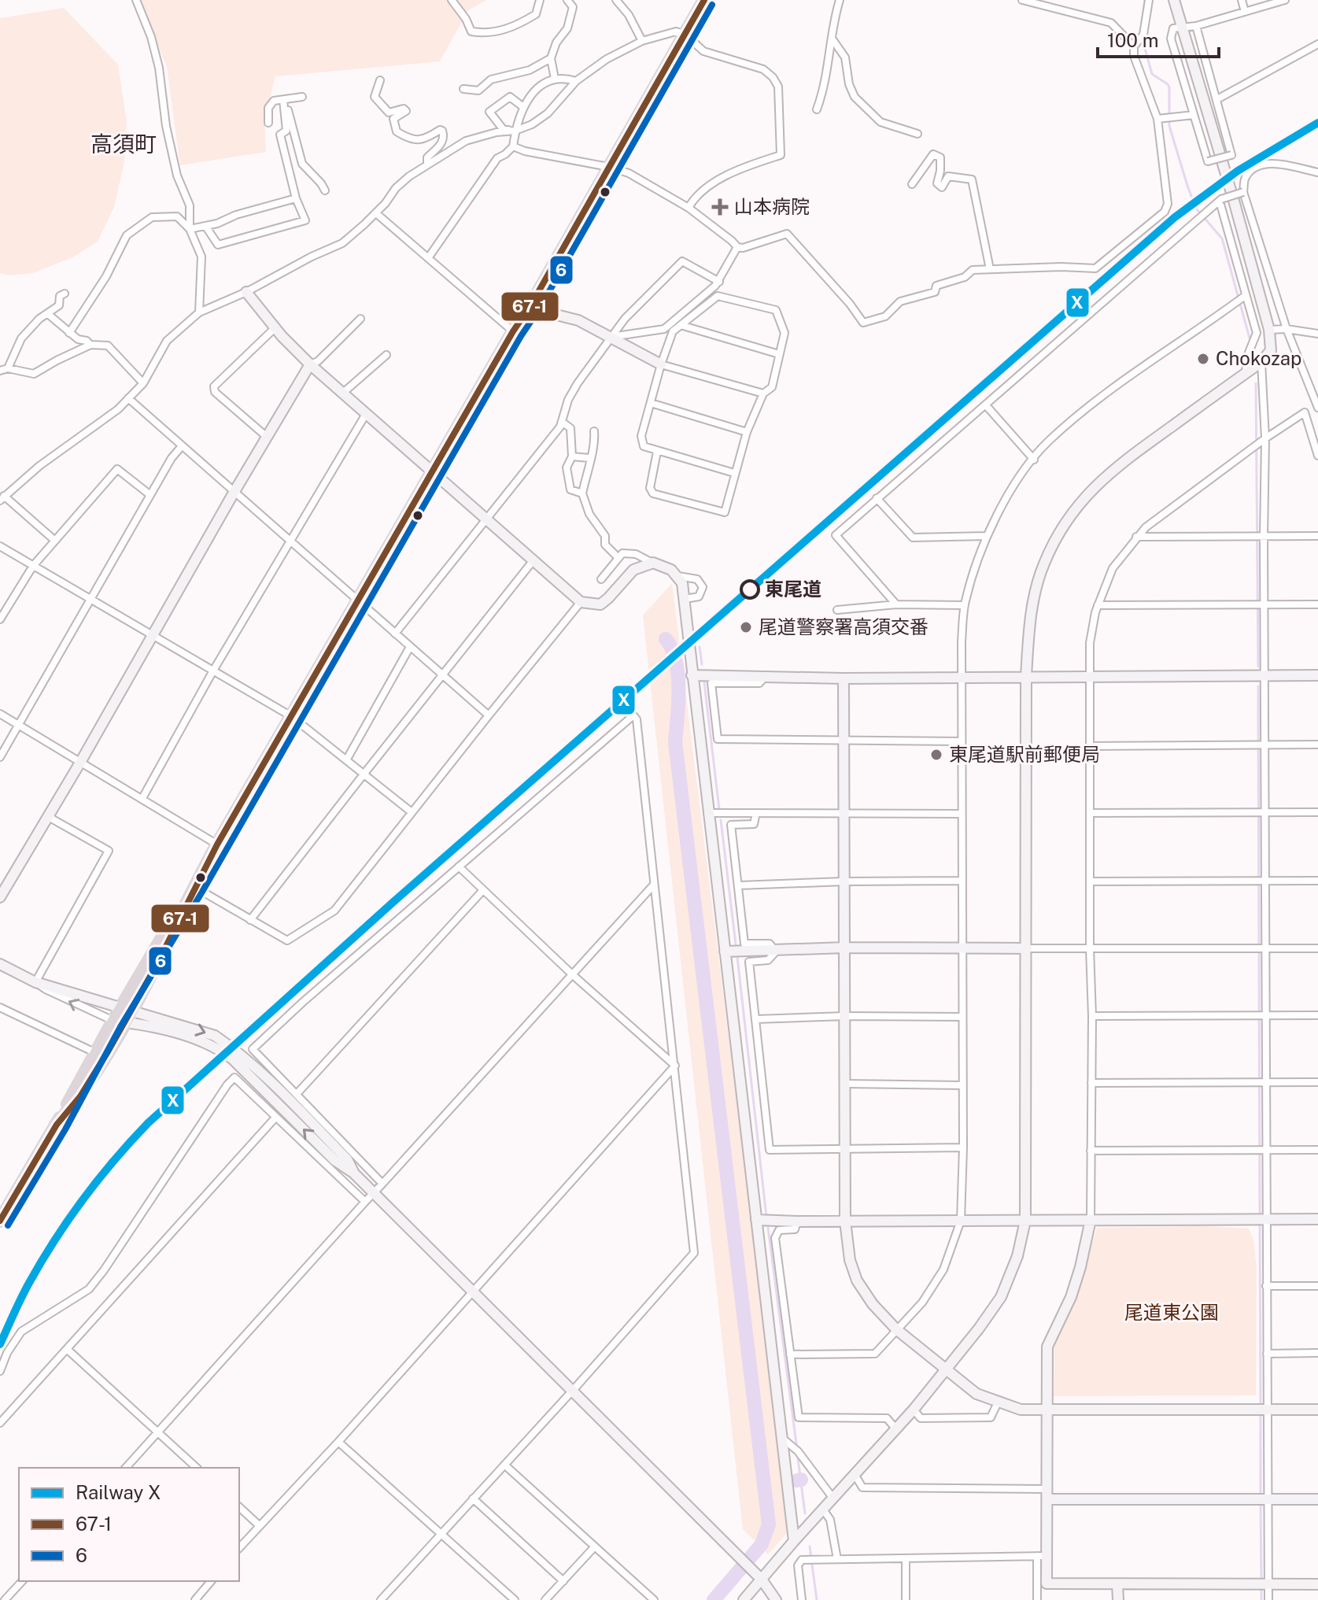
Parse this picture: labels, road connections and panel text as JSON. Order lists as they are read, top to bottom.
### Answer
{
  "districts": ["高須町"],
  "parks": ["尾道東公園"],
  "places": {
    "health": ["山本病院"],
    "other": [
      "Chokozap",
      "東尾道",
      "尾道警察署高須交番",
      "東尾道駅前郵便局"
    ]
  },
  "lines": ["transit line 67-1", "transit line 6", "rail line X"],
  "legend": ["Railway X", "67-1", "6"],
  "scale_bar": "100 m"
}
